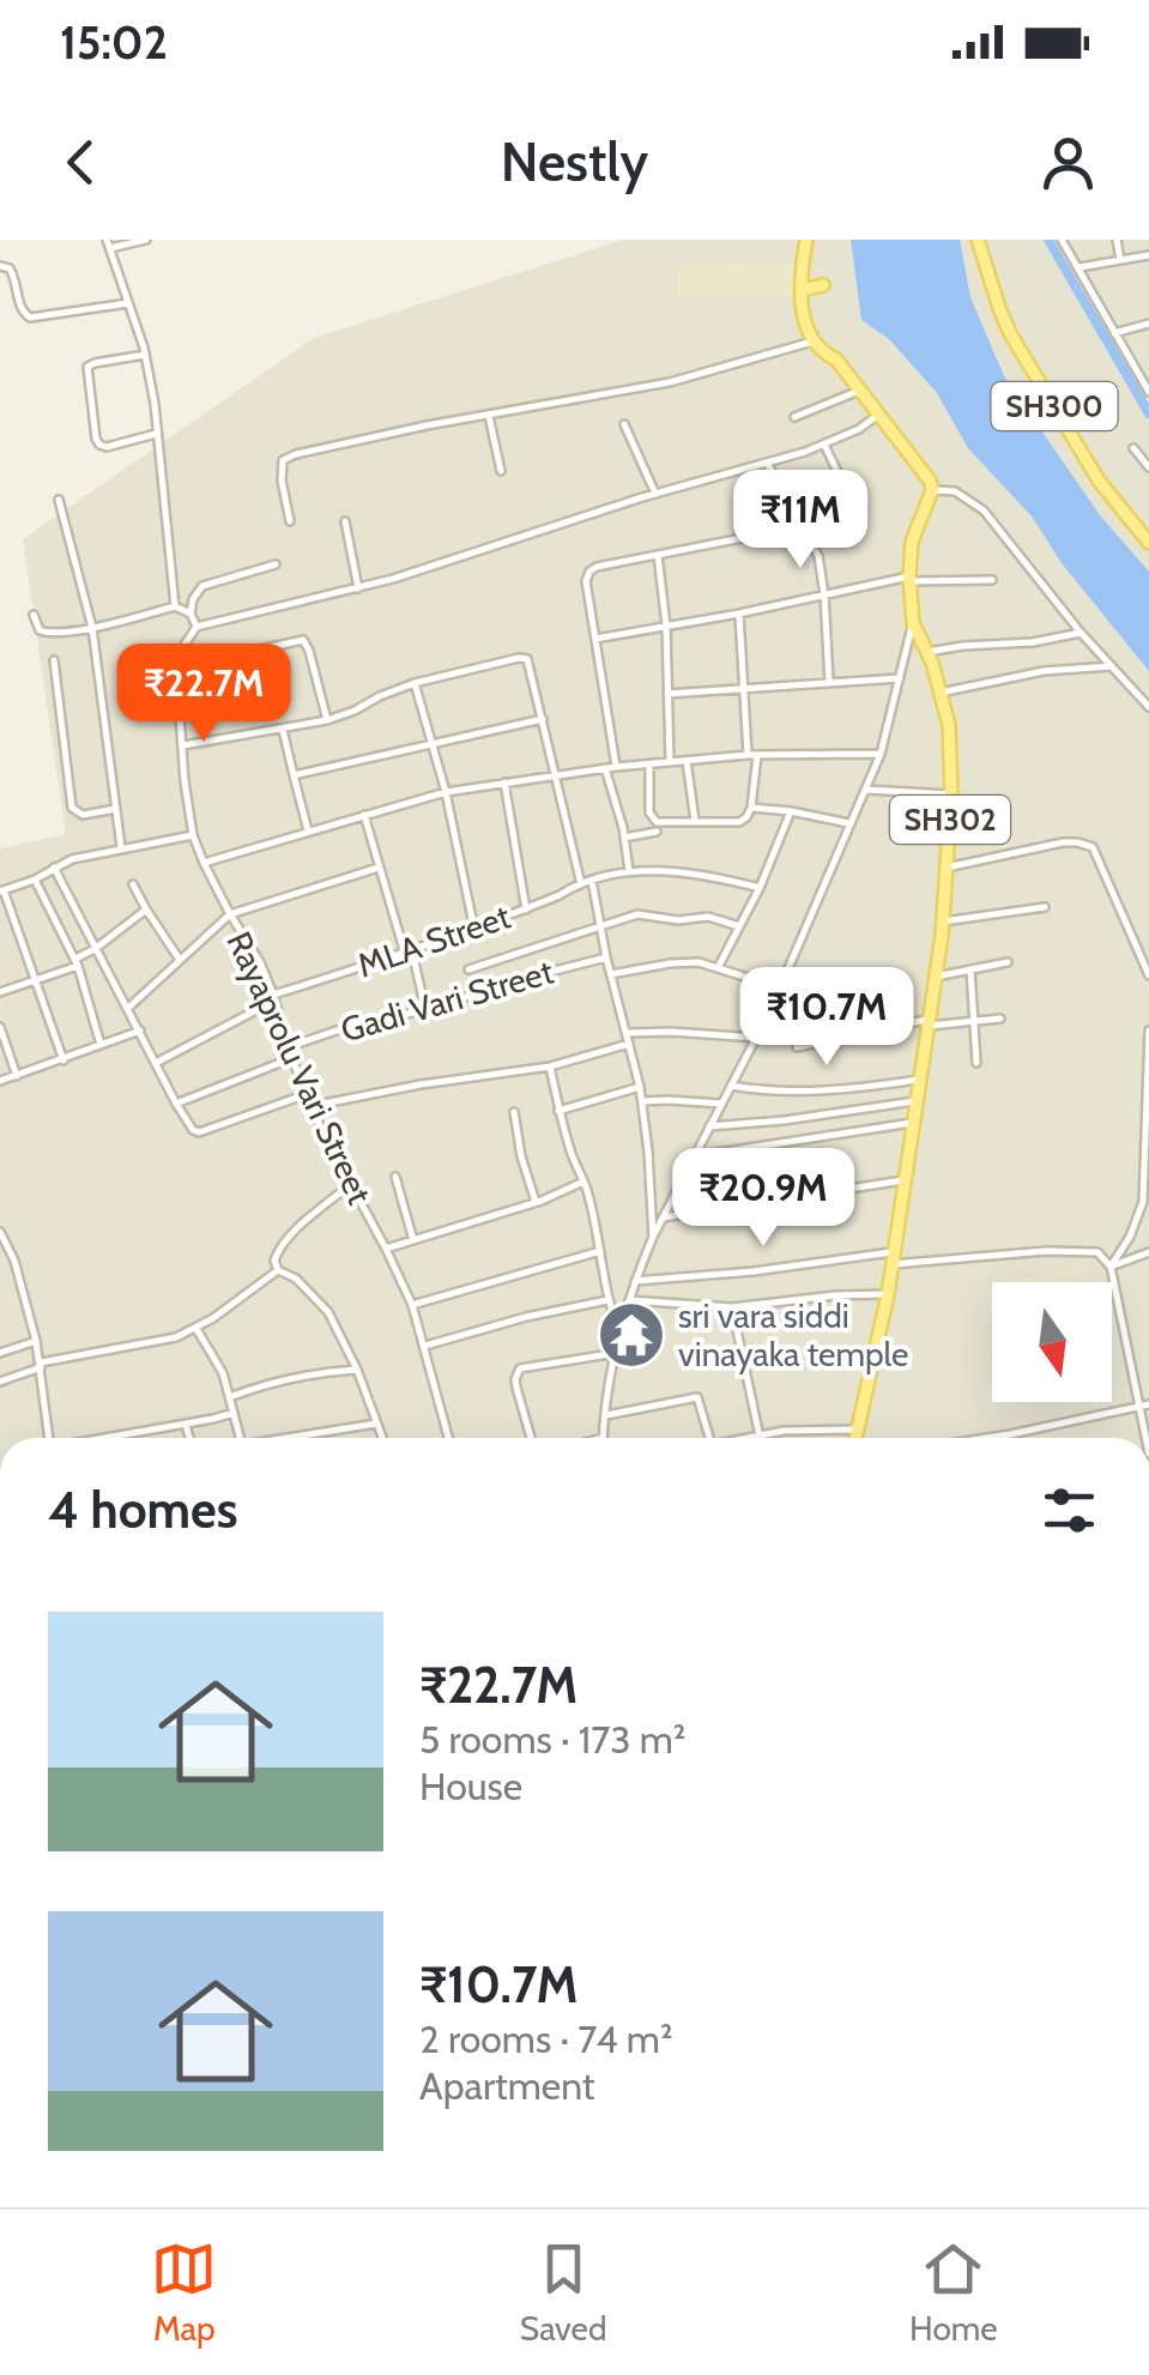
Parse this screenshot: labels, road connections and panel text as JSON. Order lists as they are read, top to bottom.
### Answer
{
  "streets": {
    "main road": ["SH300", "SH302"],
    "street": ["MLA Street", "Gadi Vari Street", "Rayaprolu Vari Street"]
  },
  "crossings": [
    ["MLA Street", "Rayaprolu Vari Street"],
    ["Gadi Vari Street", "Rayaprolu Vari Street"]
  ],
  "places": {
    "temple": ["sri vara siddi vinayaka temple"]
  },
  "north": "bottom",
  "page": {
    "status": "15:02",
    "header": "Nestly",
    "price": [
      "₹11M",
      "₹22.7M",
      "₹10.7M",
      "₹20.9M"
    ],
    "heading": "4 homes",
    "list": [
      {
        "name": "₹22.7M",
        "note": "5 rooms · 173 m² · House"
      },
      {
        "name": "₹10.7M",
        "note": "2 rooms · 74 m² · Apartment"
      }
    ],
    "tabs": ["Map", "Saved", "Home"]
  }
}
